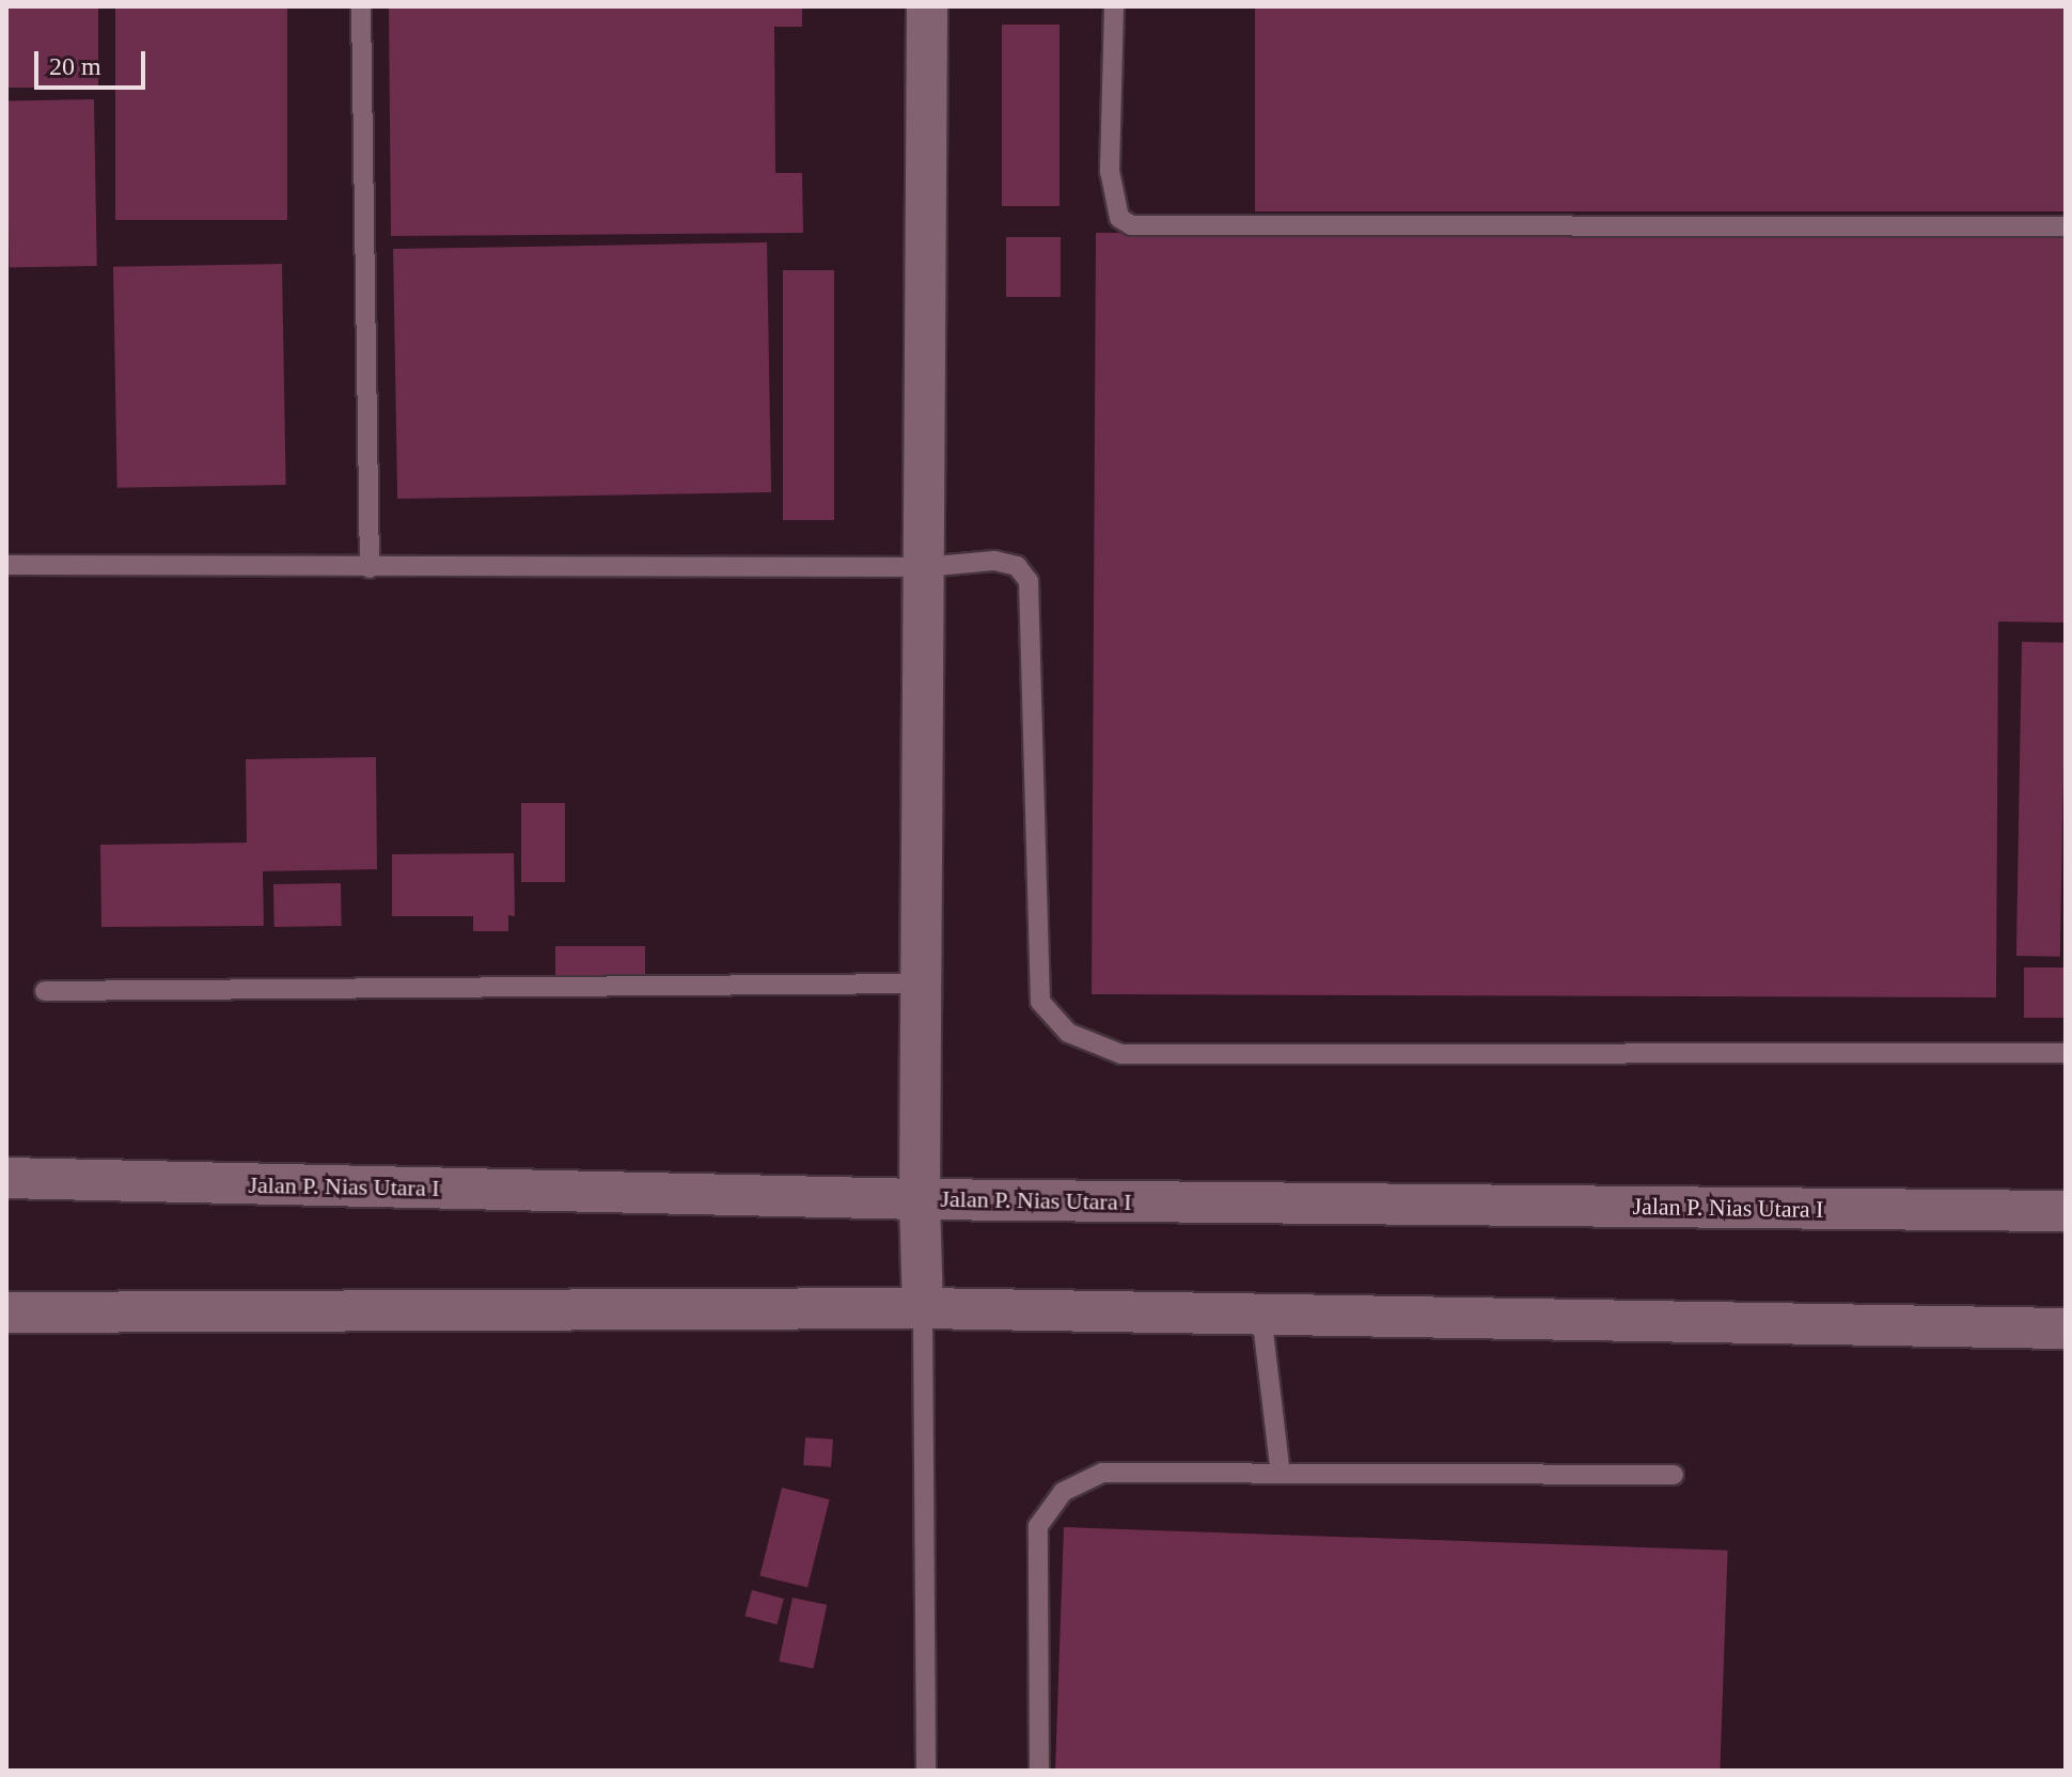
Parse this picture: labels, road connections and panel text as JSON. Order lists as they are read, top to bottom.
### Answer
{
  "streets": {
    "street": ["Jalan P. Nias Utara I"]
  },
  "scale_bar": "20 m"
}
